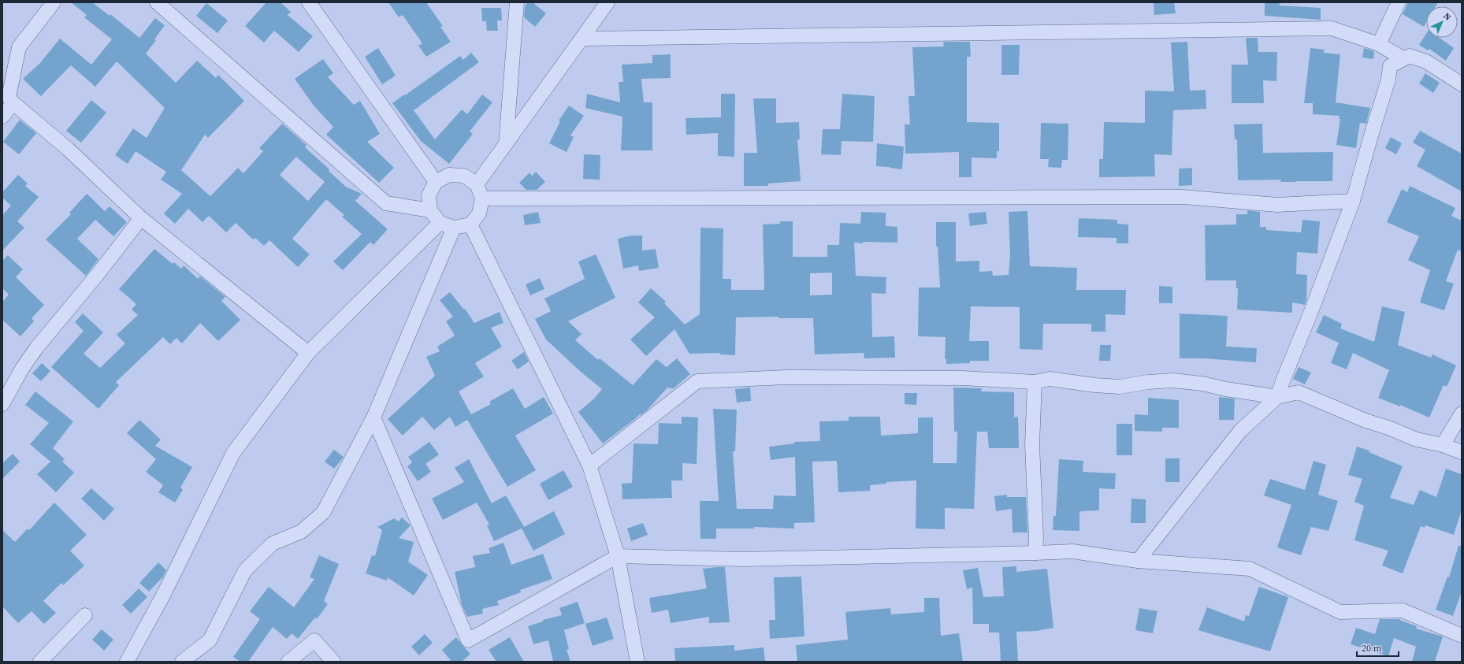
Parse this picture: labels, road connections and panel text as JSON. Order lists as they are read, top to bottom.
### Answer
{
  "scale_bar": "20 m",
  "north": "top right"
}
